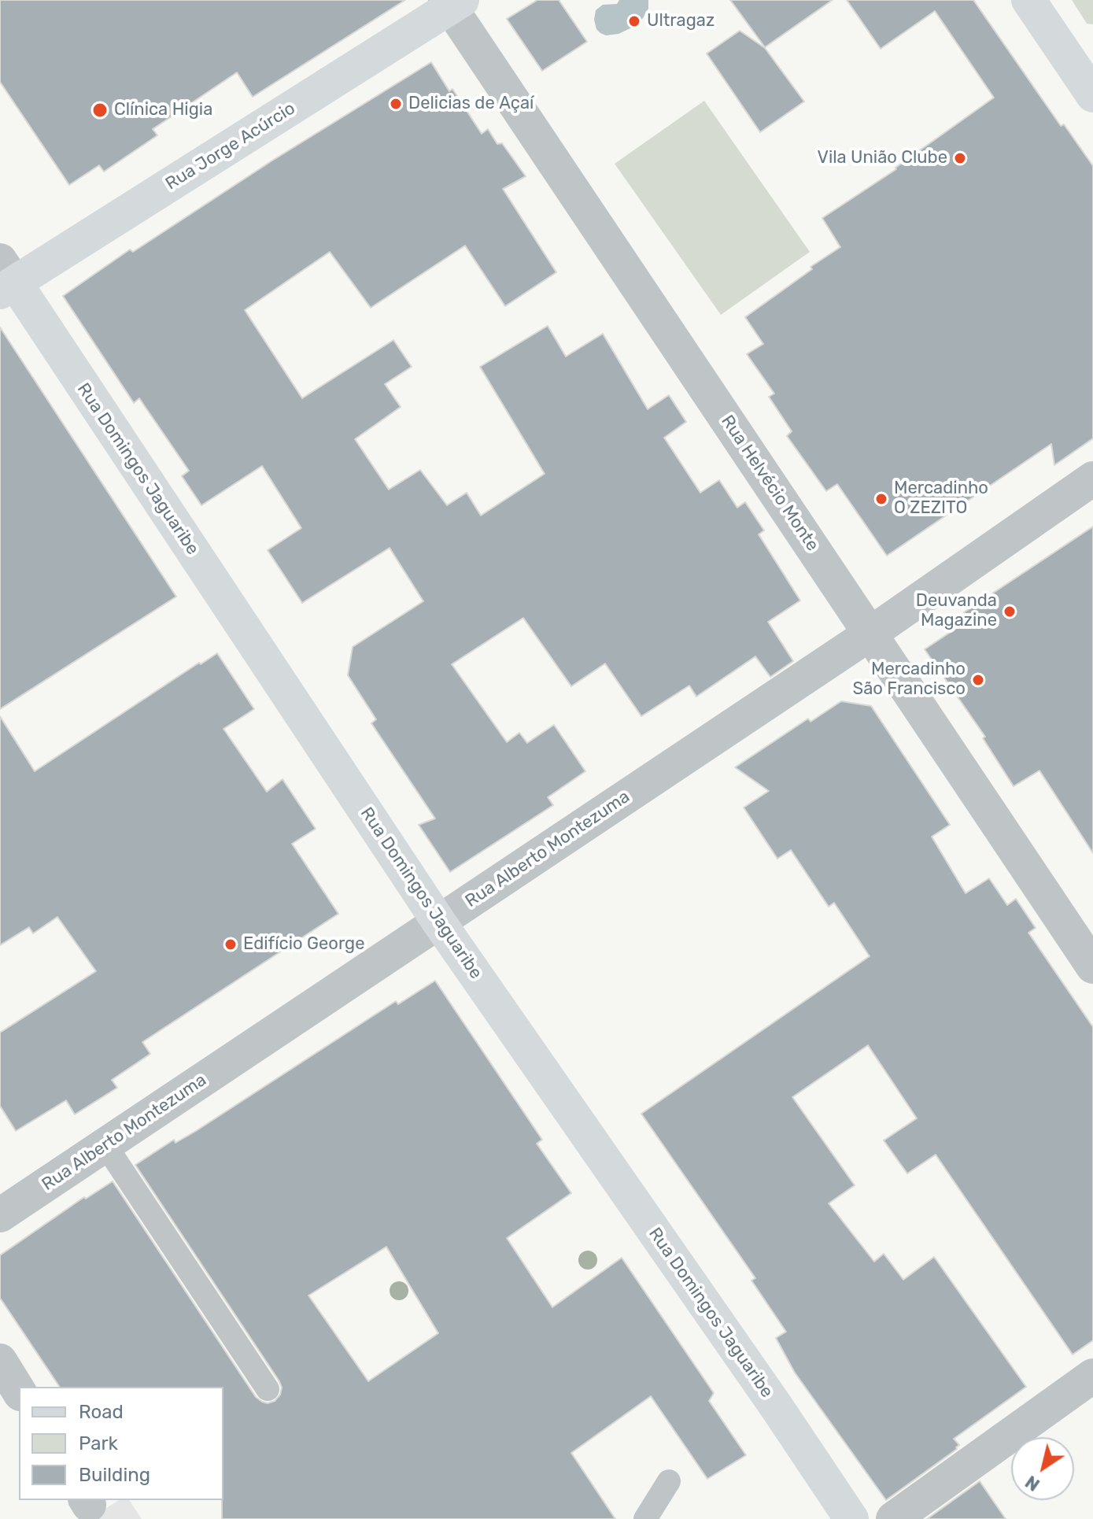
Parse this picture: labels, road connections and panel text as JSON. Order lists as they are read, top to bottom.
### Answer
{
  "streets": {
    "street": [
      "Rua Jorge Acúrcio",
      "Rua Domingos Jaguaribe",
      "Rua Helvécio Monte",
      "Rua Alberto Montezuma"
    ]
  },
  "crossings": [
    ["Rua Jorge Acúrcio", "Rua Domingos Jaguaribe"],
    ["Rua Jorge Acúrcio", "Rua Helvécio Monte"],
    ["Rua Domingos Jaguaribe", "Rua Alberto Montezuma"],
    ["Rua Helvécio Monte", "Rua Alberto Montezuma"]
  ],
  "places": [
    "Ultragaz",
    "Delicias de Açaí",
    "Clínica Higia",
    "Vila União Clube",
    "Mercadinho O ZEZITO",
    "Deuvanda Magazine",
    "Mercadinho São Francisco",
    "Edifício George"
  ],
  "legend": ["Road", "Park", "Building"],
  "north": "bottom left"
}
